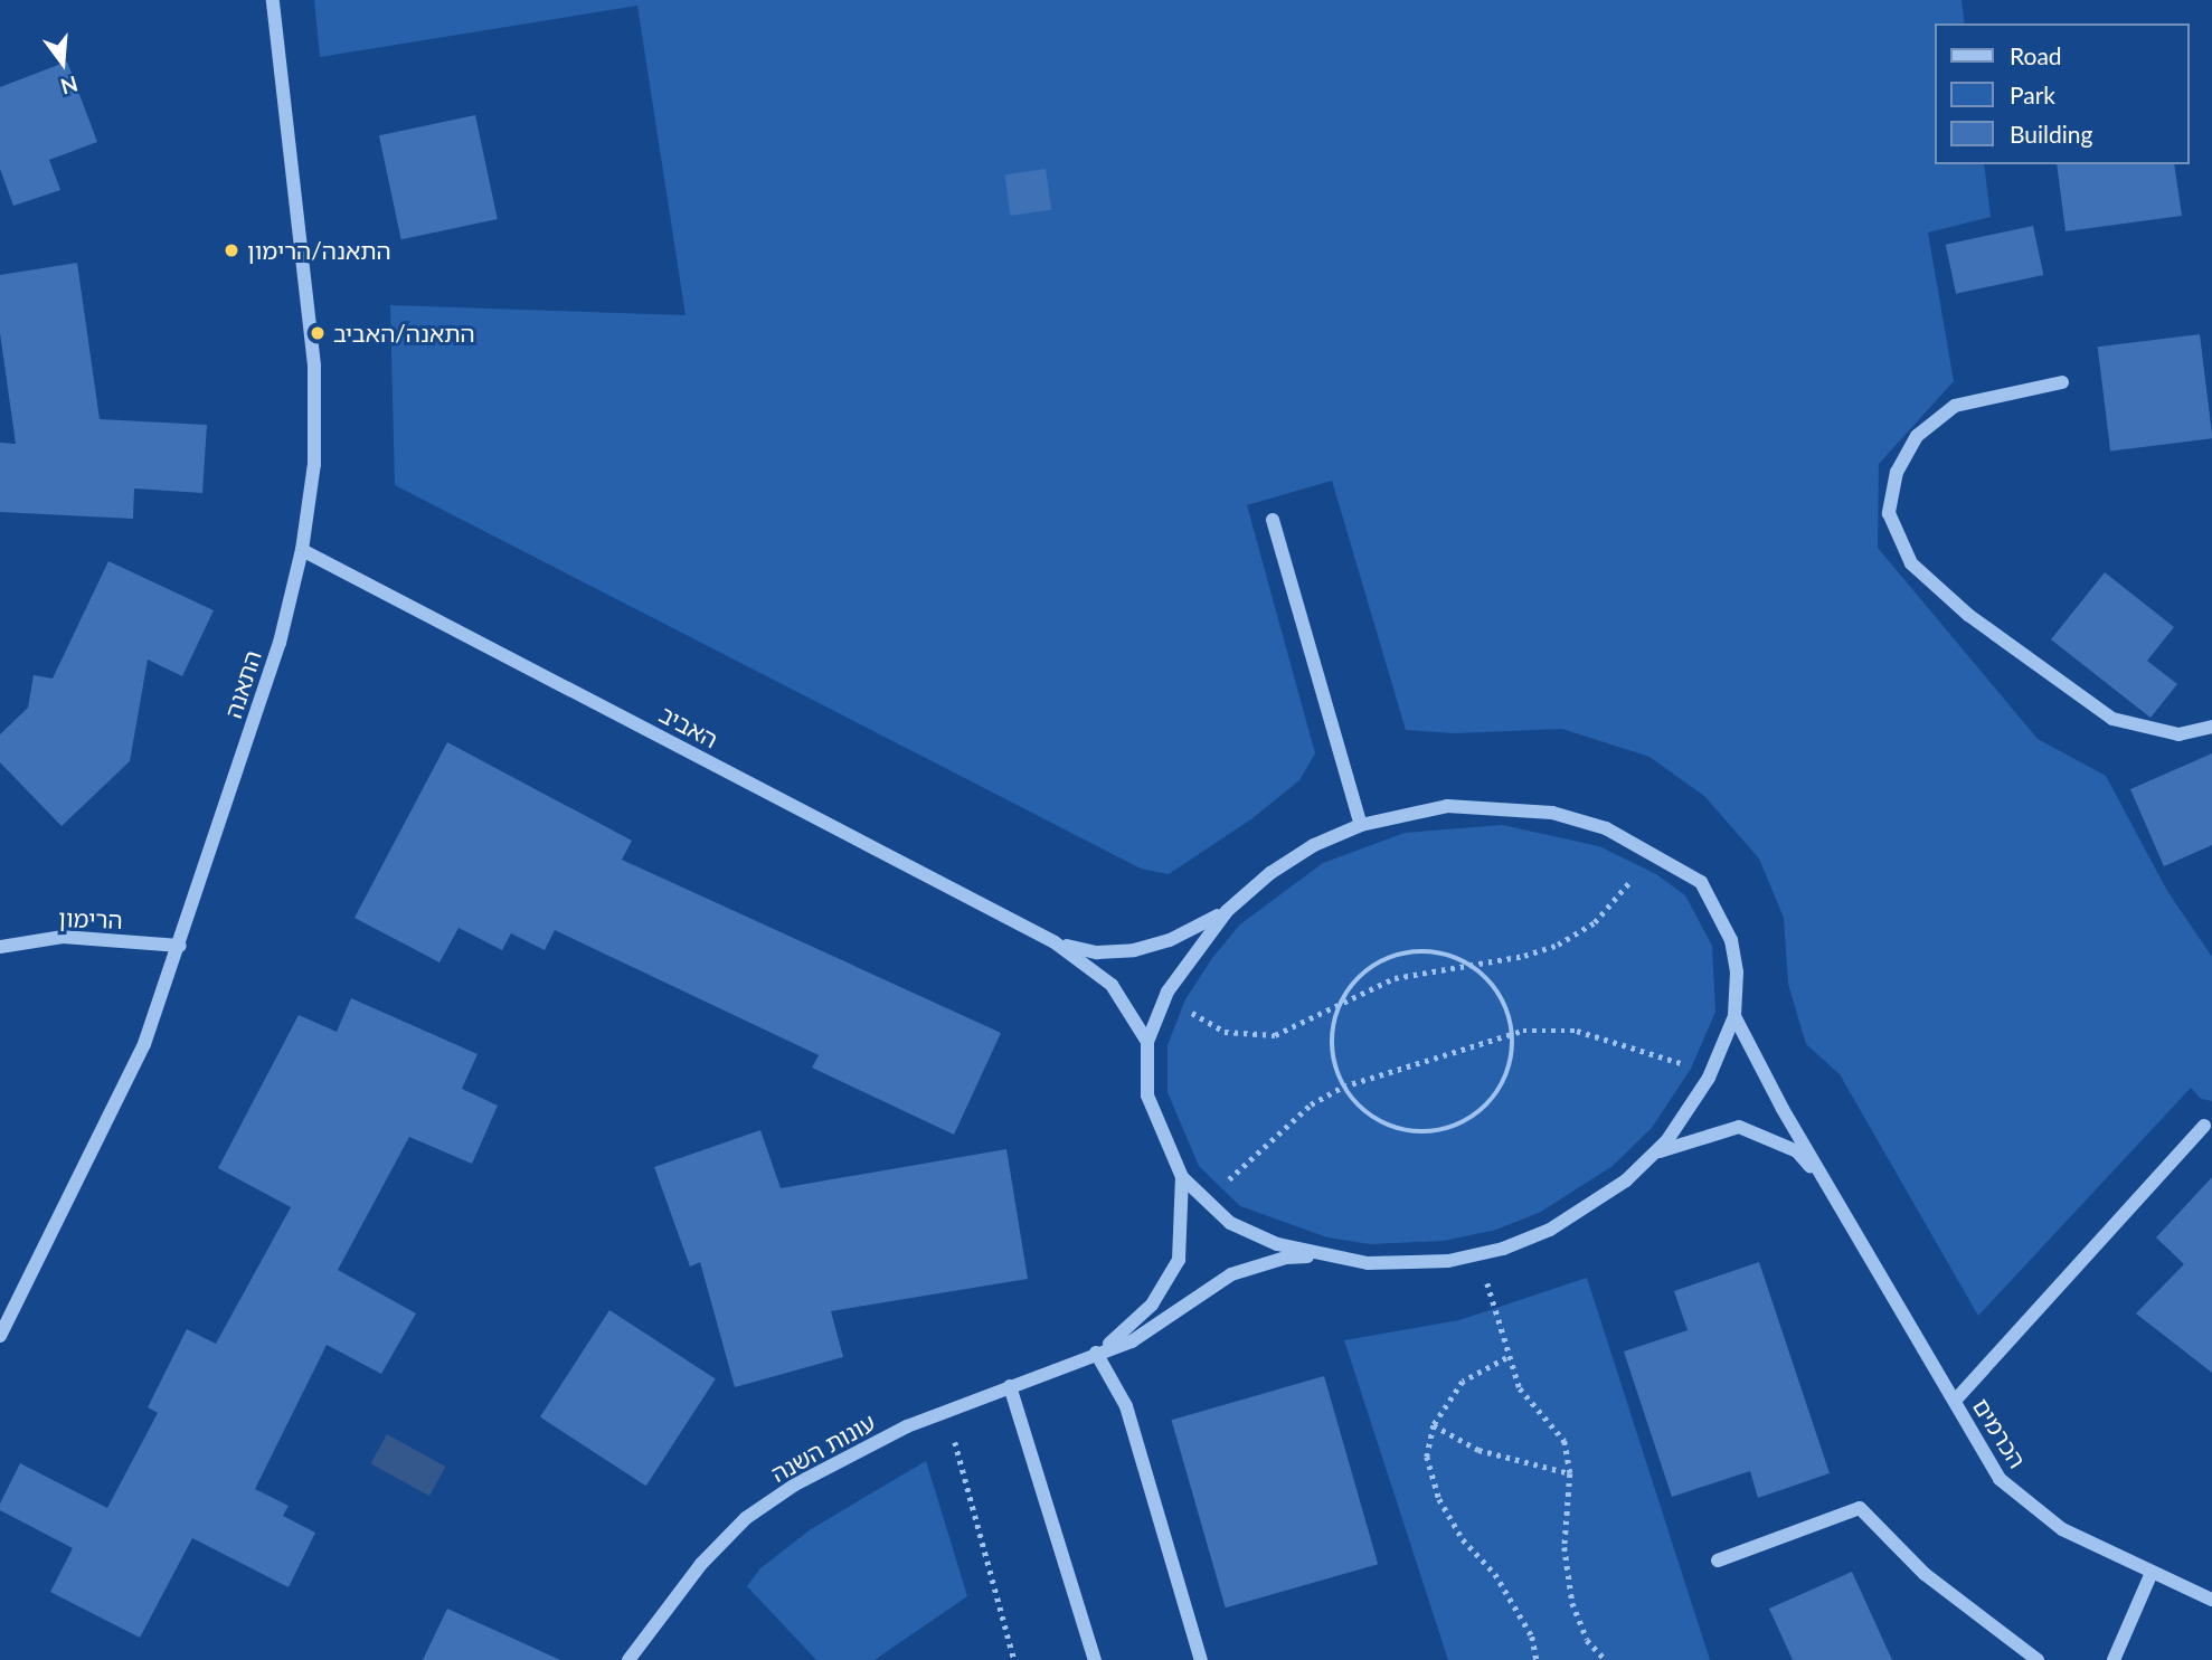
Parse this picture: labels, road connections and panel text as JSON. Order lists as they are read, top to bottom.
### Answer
{
  "streets": {
    "street": [
      "התאנה",
      "האביב",
      "הרימון",
      "הכרמים",
      "עונות השנה"
    ]
  },
  "crossings": [
    ["התאנה", "האביב"],
    ["התאנה", "הרימון"]
  ],
  "places": ["התאנה/הרימון", "התאנה/האביב"],
  "legend": ["Road", "Park", "Building"],
  "north": "bottom"
}
